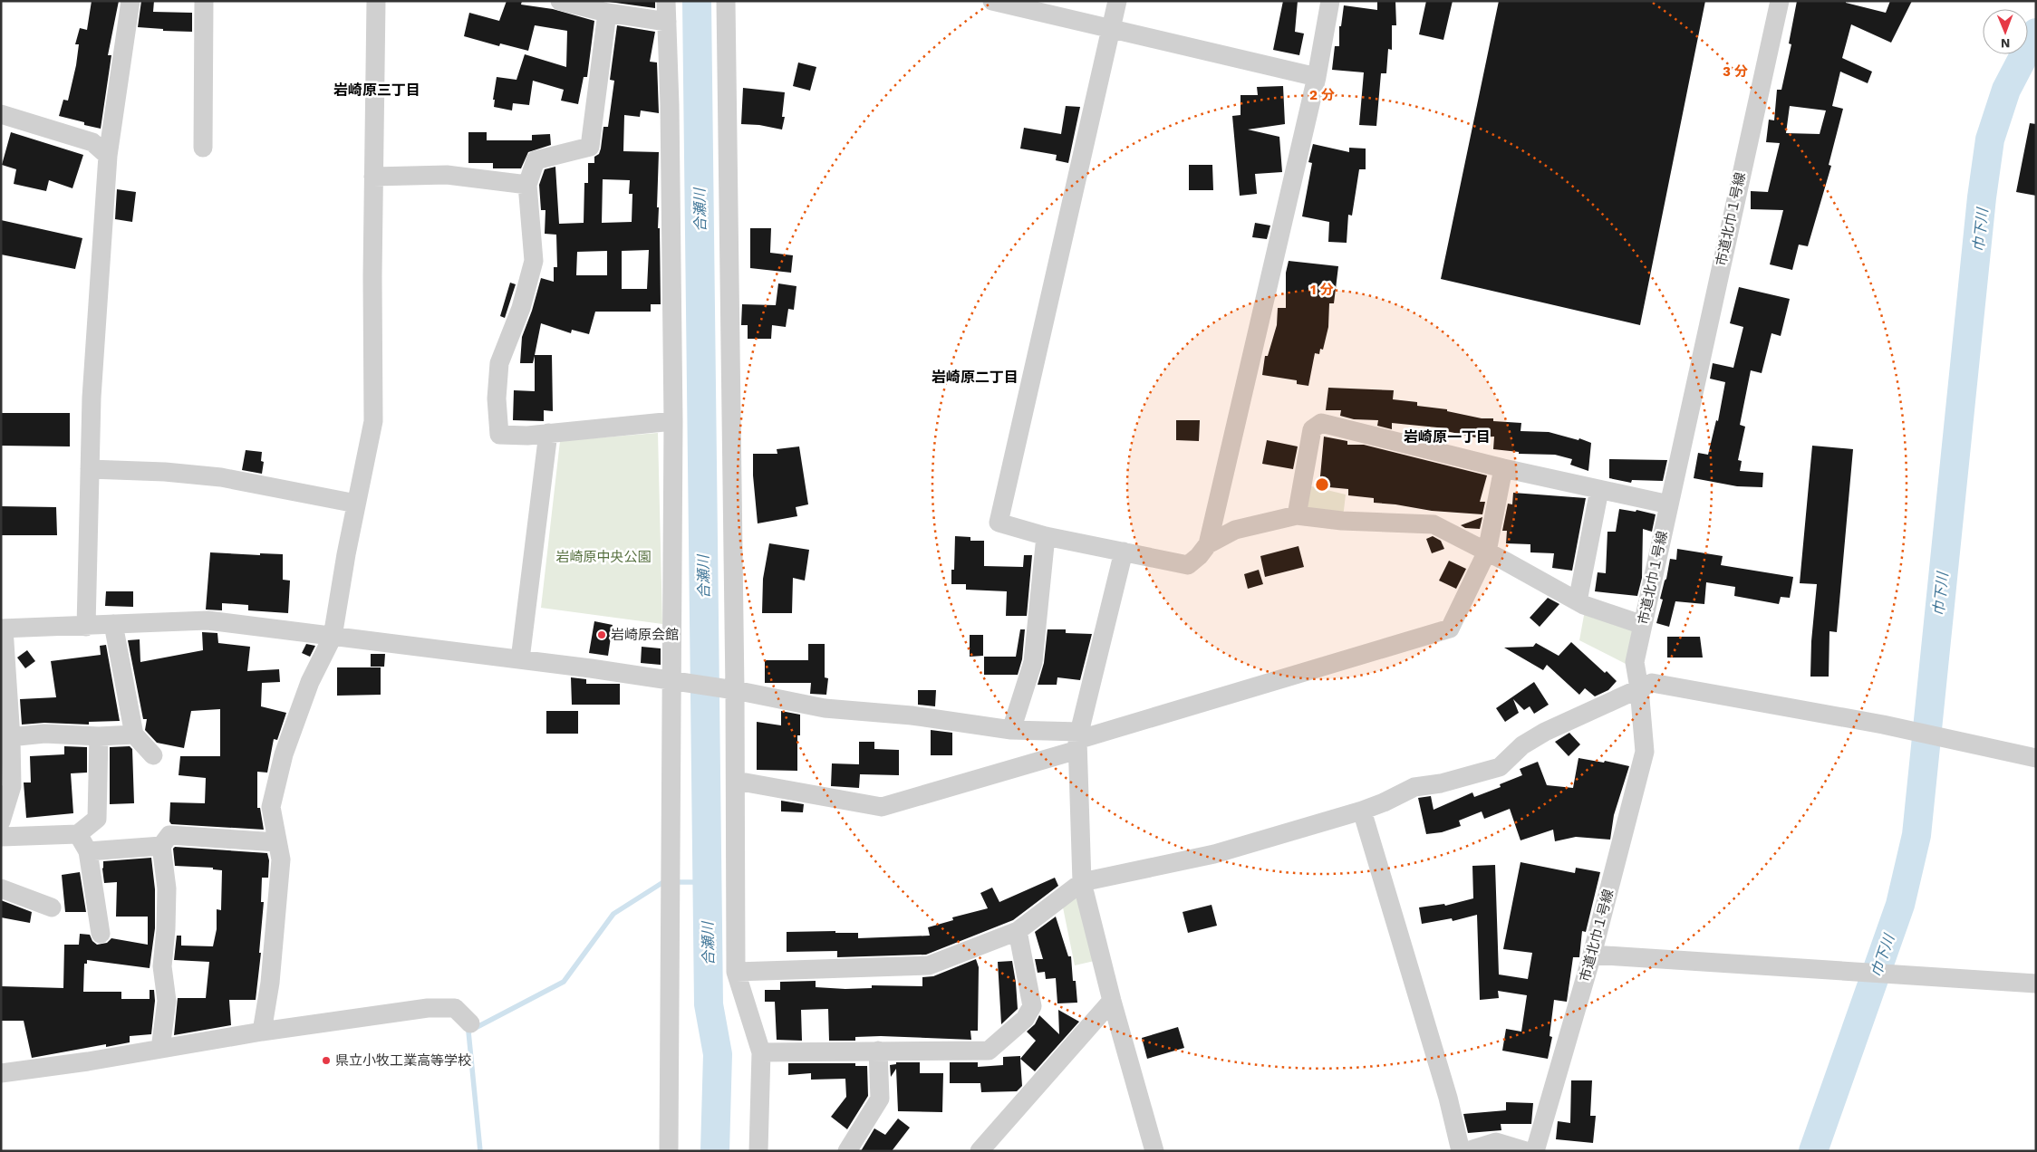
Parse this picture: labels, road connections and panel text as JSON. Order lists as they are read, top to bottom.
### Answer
{
  "streets": {
    "street": ["市道北巾１号線"]
  },
  "districts": ["岩崎原三丁目", "岩崎原二丁目", "岩崎原一丁目"],
  "water": ["合瀬川", "巾下川"],
  "parks": ["岩崎原中央公園"],
  "places": ["岩崎原会館", "県立小牧工業高等学校"],
  "north": "bottom",
  "rings": ["3 分", "2 分", "1 分"]
}
